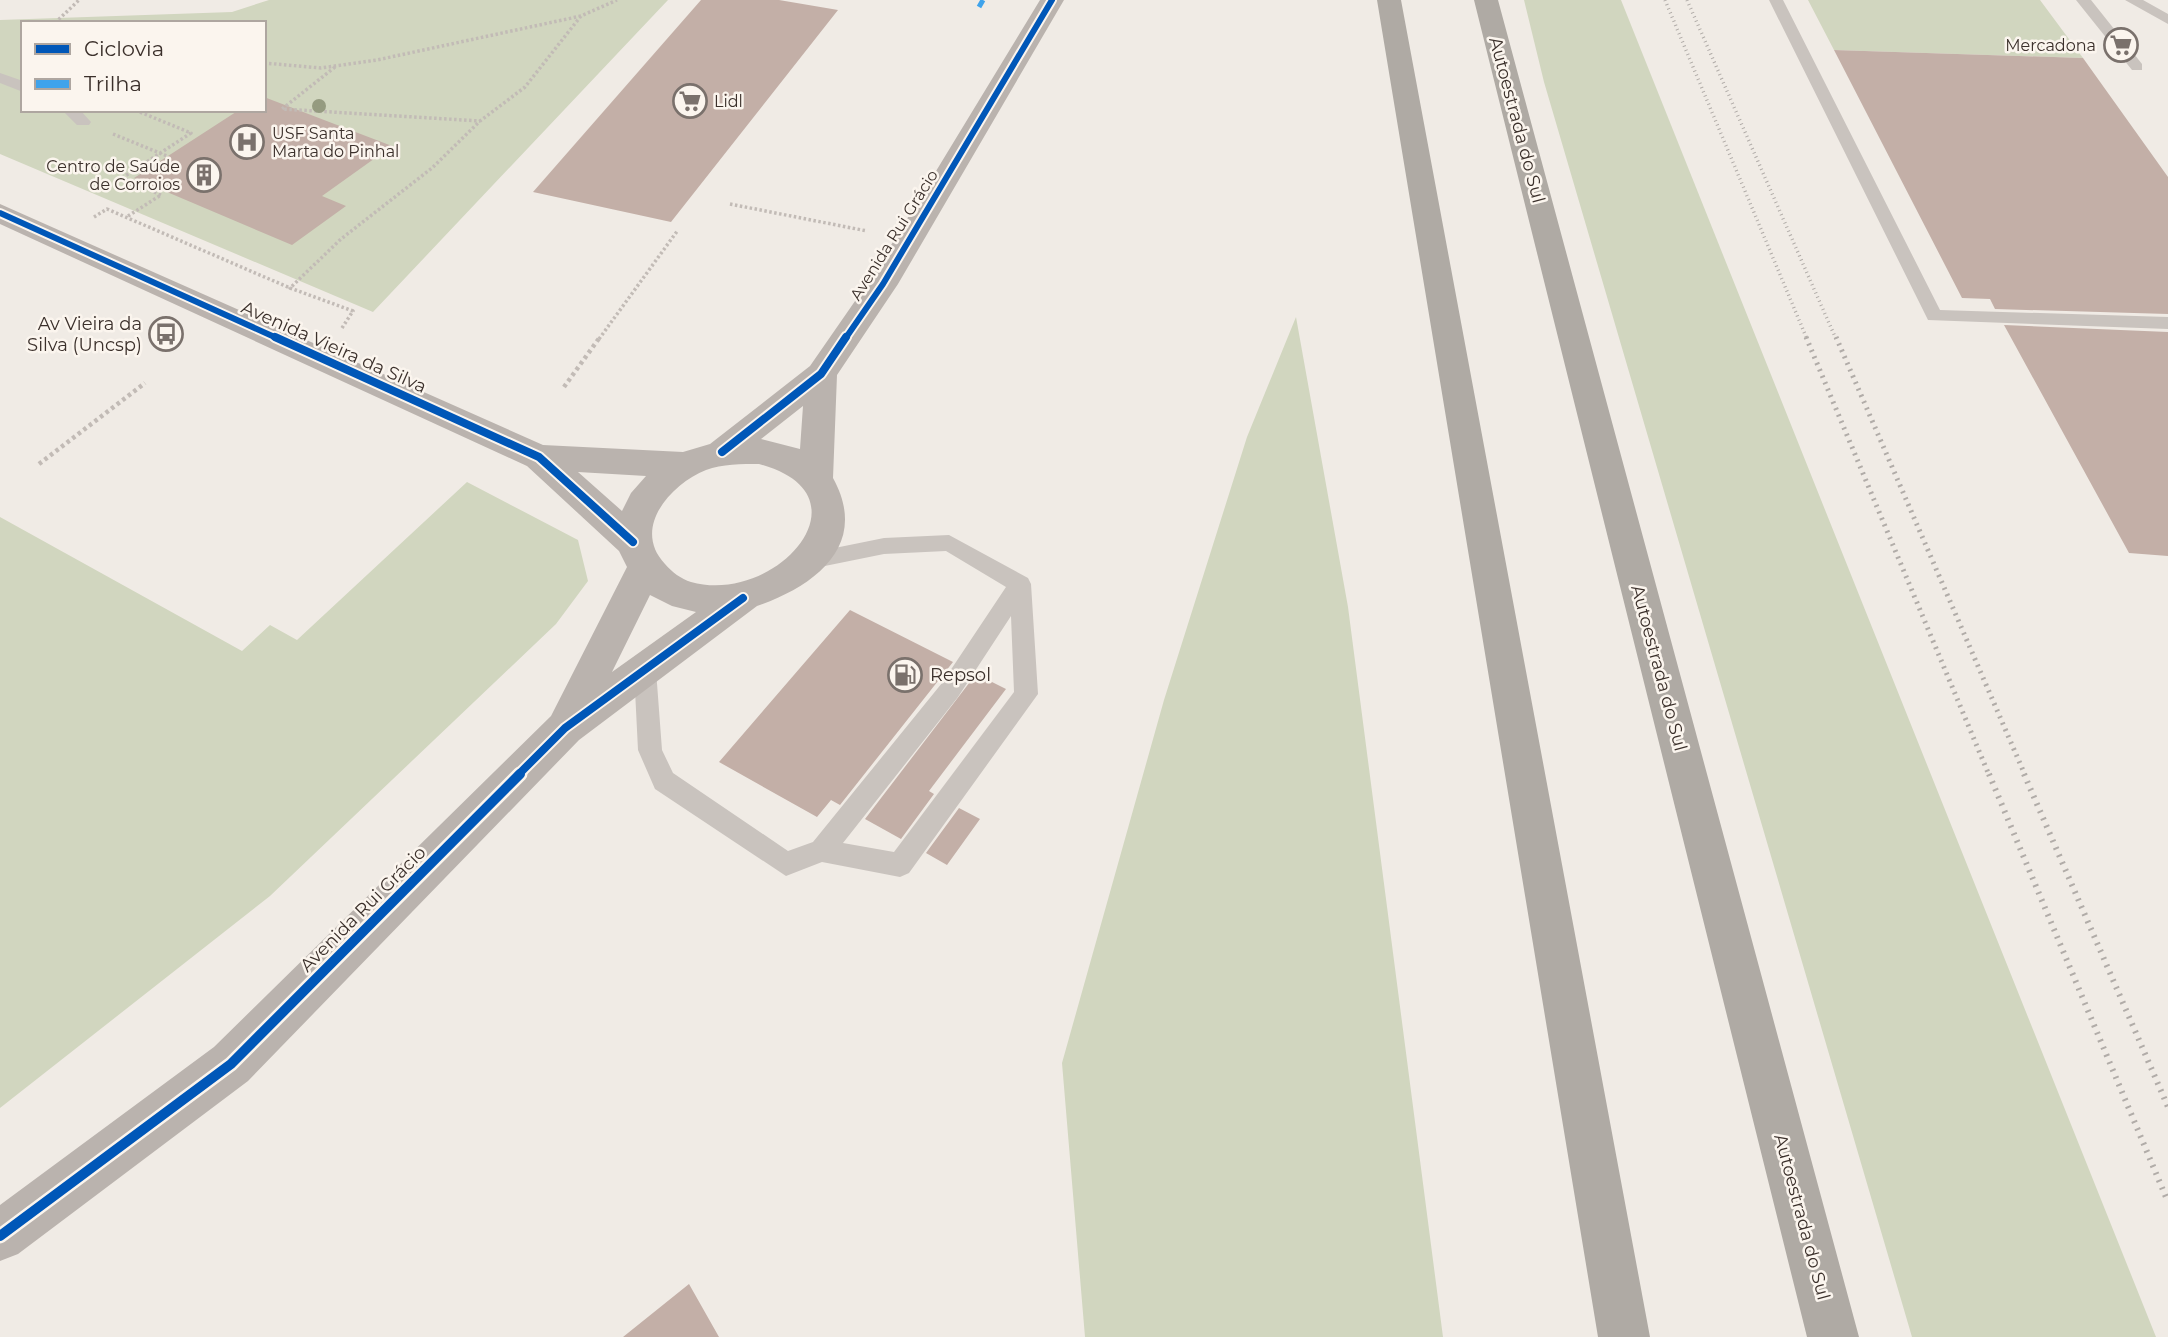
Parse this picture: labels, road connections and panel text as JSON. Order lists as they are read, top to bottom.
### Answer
{
  "streets": {
    "highway": ["Autoestrada do Sul"],
    "street": ["Avenida Rui Grácio", "Avenida Vieira da Silva"]
  },
  "crossings": [
    ["Avenida Rui Grácio", "Avenida Vieira da Silva"]
  ],
  "places": {
    "supermarket": ["Mercadona", "Lidl"],
    "hospital": ["USF Santa Marta do Pinhal"],
    "building": ["Centro de Saúde de Corroios"],
    "bus stop": ["Av Vieira da Silva (Uncsp)"],
    "fuel station": ["Repsol"]
  },
  "legend": ["Ciclovia", "Trilha"]
}
